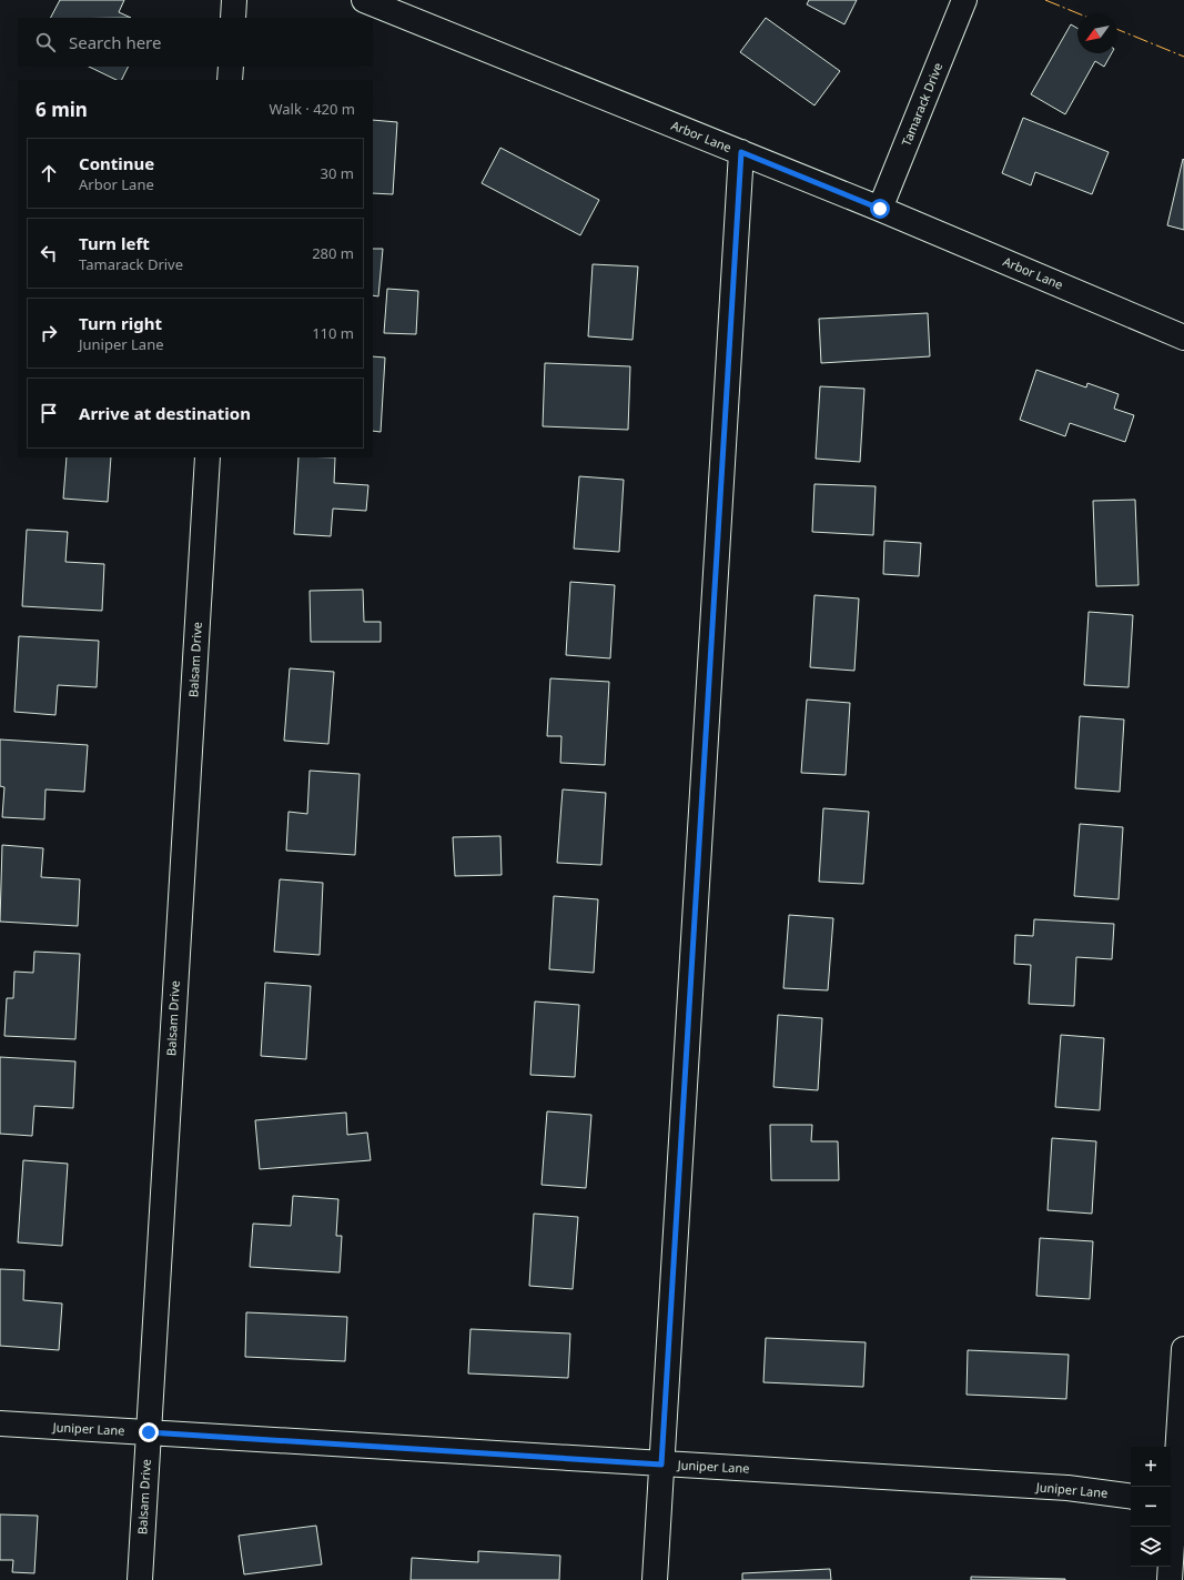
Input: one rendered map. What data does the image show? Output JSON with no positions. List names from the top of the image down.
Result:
{
  "streets": {
    "street": [
      "Tamarack Drive",
      "Arbor Lane",
      "Balsam Drive",
      "Juniper Lane"
    ]
  },
  "crossings": [
    ["Tamarack Drive", "Arbor Lane"],
    ["Balsam Drive", "Juniper Lane"]
  ],
  "north": "bottom left",
  "page": {
    "search": "Search here",
    "heading": ["6 min", "Walk · 420 m"],
    "list": [
      ["Continue", "Arbor Lane", "30 m"],
      ["Turn left", "Tamarack Drive", "280 m"],
      ["Turn right", "Juniper Lane", "110 m"],
      "Arrive at destination"
    ],
    "map_buttons": ["+", "−"]
  }
}
